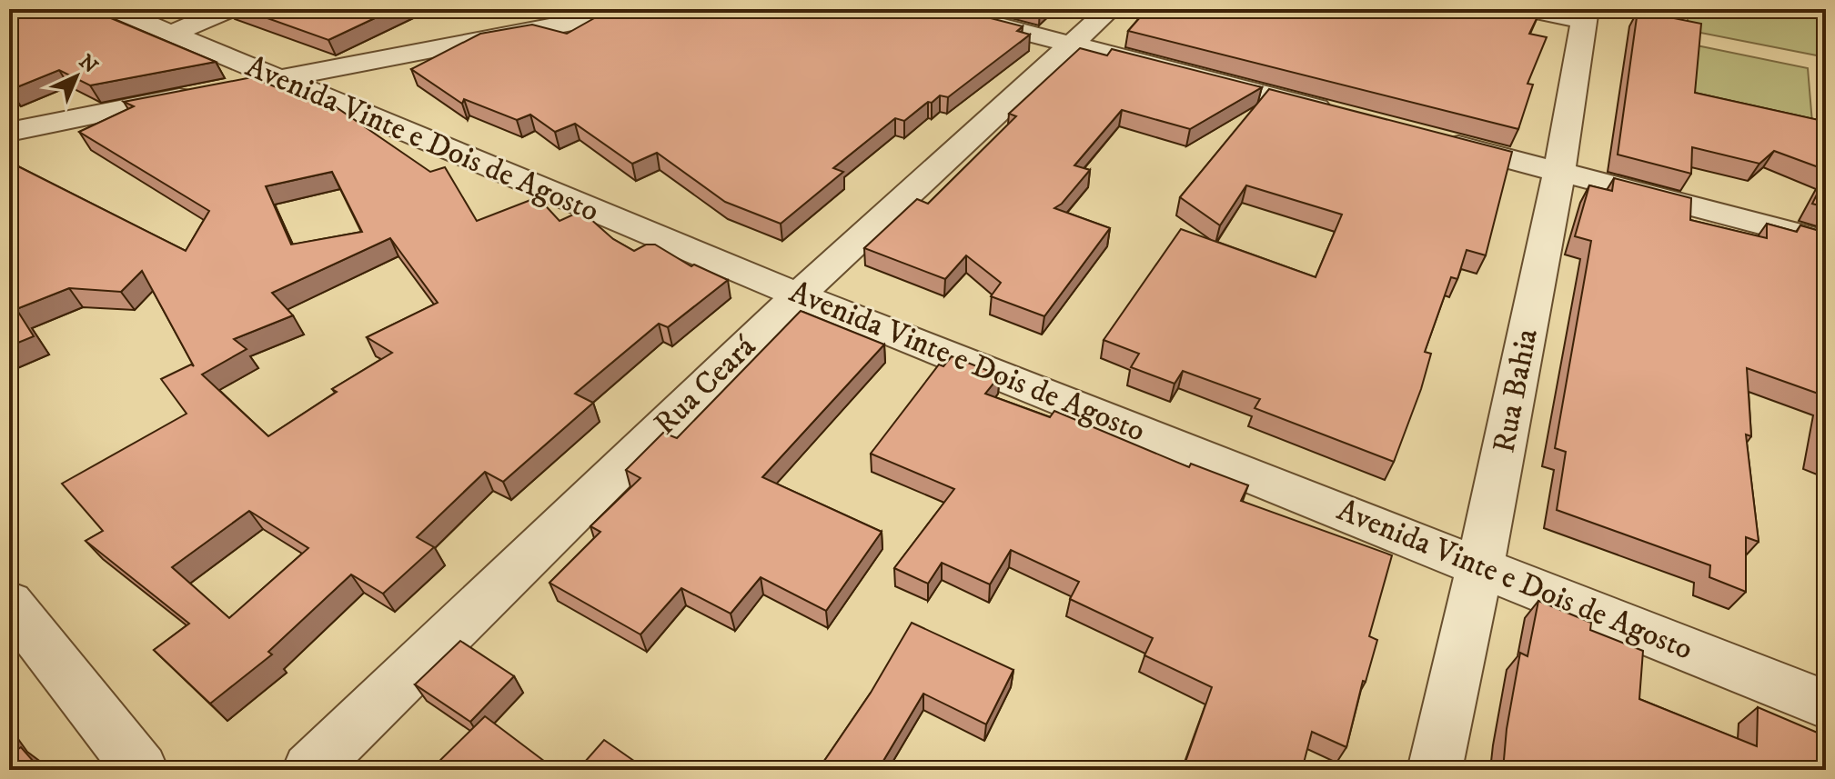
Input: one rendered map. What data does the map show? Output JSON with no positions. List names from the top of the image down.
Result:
{
  "streets": {
    "street": ["Avenida Vinte e Dois de Agosto", "Rua Ceará", "Rua Bahia"]
  },
  "crossings": [
    ["Avenida Vinte e Dois de Agosto", "Rua Ceará"],
    ["Avenida Vinte e Dois de Agosto", "Rua Bahia"]
  ],
  "north": "top right"
}
